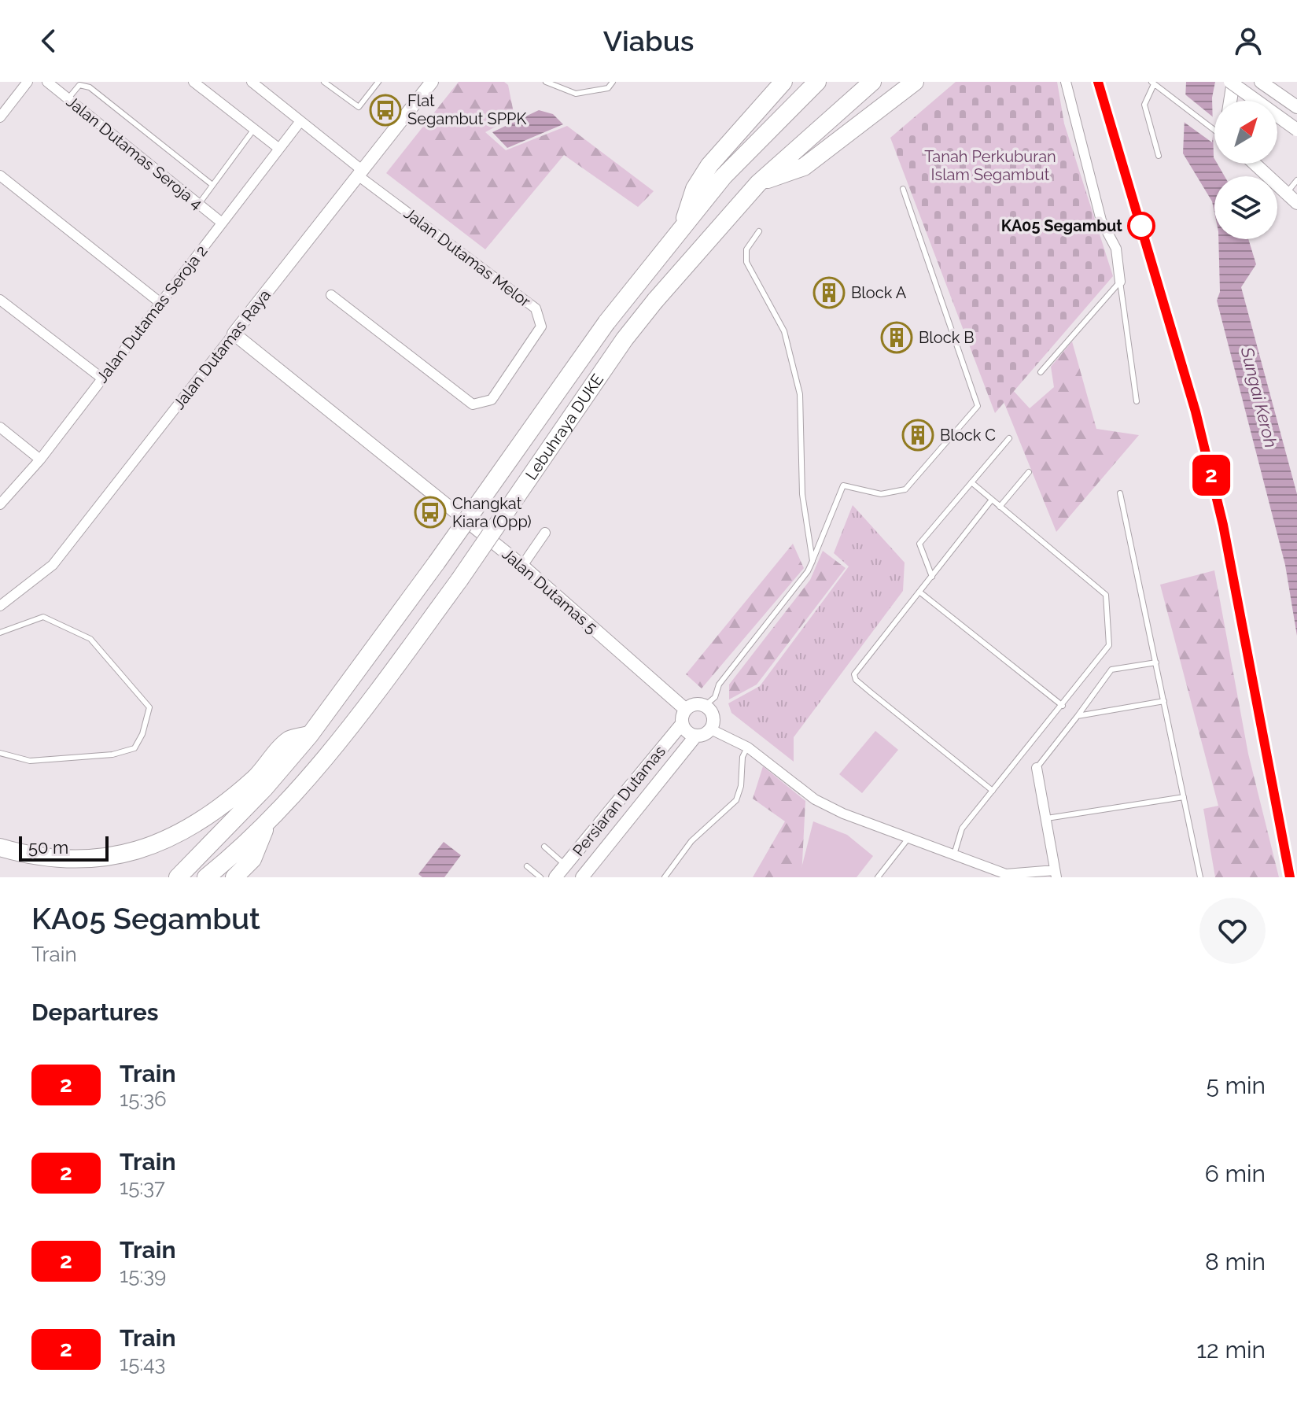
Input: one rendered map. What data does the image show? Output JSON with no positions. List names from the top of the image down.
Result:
{
  "streets": {
    "highway": ["Lebuhraya DUKE"],
    "street": [
      "Jalan Dutamas Seroja 4",
      "Jalan Dutamas Melor",
      "Jalan Dutamas Seroja 2",
      "Jalan Dutamas Raya",
      "Jalan Dutamas 5",
      "Persiaran Dutamas"
    ]
  },
  "crossings": [
    ["Jalan Dutamas Seroja 4", "Jalan Dutamas Seroja 2"],
    ["Jalan Dutamas Melor", "Jalan Dutamas Raya"],
    ["Jalan Dutamas Raya", "Jalan Dutamas 5"],
    ["Jalan Dutamas 5", "Persiaran Dutamas"]
  ],
  "water": ["Sungai Keroh"],
  "parks": ["Tanah Perkuburan Islam Segambut"],
  "places": {
    "bus stop": ["Flat Segambut SPPK", "Changkat Kiara (Opp)"],
    "other": ["KA05 Segambut"],
    "building": ["Block A", "Block B", "Block C"]
  },
  "scale_bar": "50 m",
  "north": "top right",
  "page": {
    "header": "Viabus",
    "on_map": "2",
    "scale": "50 m",
    "heading": [
      ["KA05 Segambut", "Train"],
      "Departures"
    ],
    "list": [
      {
        "mark": "2",
        "name": "Train",
        "note": "15:36",
        "value": "5 min"
      },
      {
        "mark": "2",
        "name": "Train",
        "note": "15:37",
        "value": "6 min"
      },
      {
        "mark": "2",
        "name": "Train",
        "note": "15:39",
        "value": "8 min"
      },
      {
        "mark": "2",
        "name": "Train",
        "note": "15:43",
        "value": "12 min"
      }
    ]
  }
}
